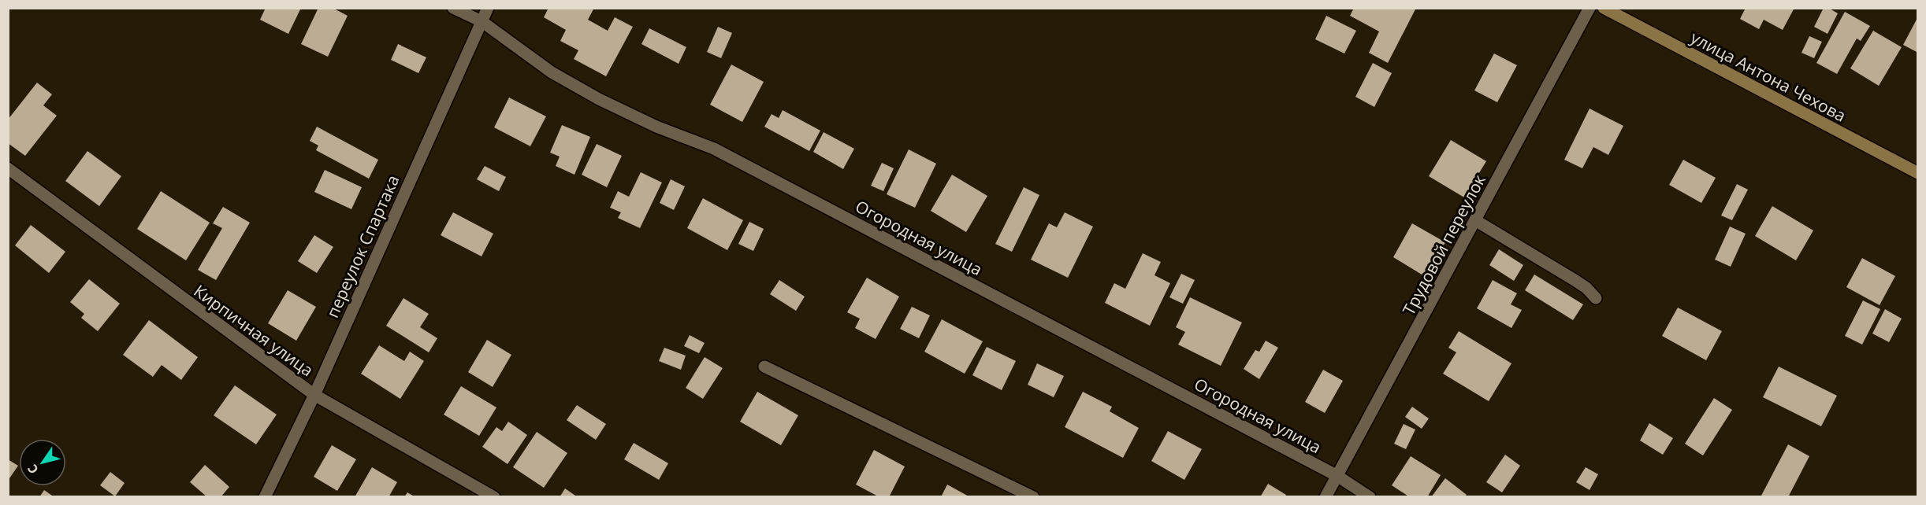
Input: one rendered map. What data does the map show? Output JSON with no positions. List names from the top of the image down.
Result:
{
  "streets": {
    "street": [
      "улица Антона Чехова",
      "Огородная улица",
      "Трудовой переулок",
      "переулок Спартака",
      "Кирпичная улица"
    ]
  },
  "crossings": [
    ["Огородная улица", "Трудовой переулок"],
    ["Огородная улица", "переулок Спартака"],
    ["переулок Спартака", "Кирпичная улица"]
  ],
  "north": "bottom left"
}
